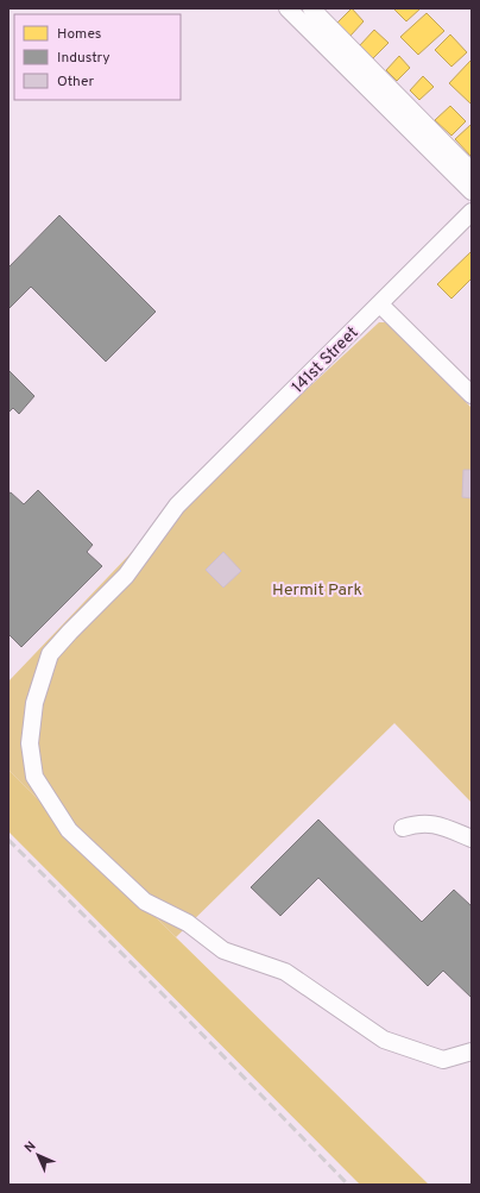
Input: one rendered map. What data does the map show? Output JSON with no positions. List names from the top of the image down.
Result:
{
  "streets": {
    "street": ["141st Street"]
  },
  "parks": ["Hermit Park"],
  "legend": ["Homes", "Industry", "Other"],
  "north": "top left"
}
